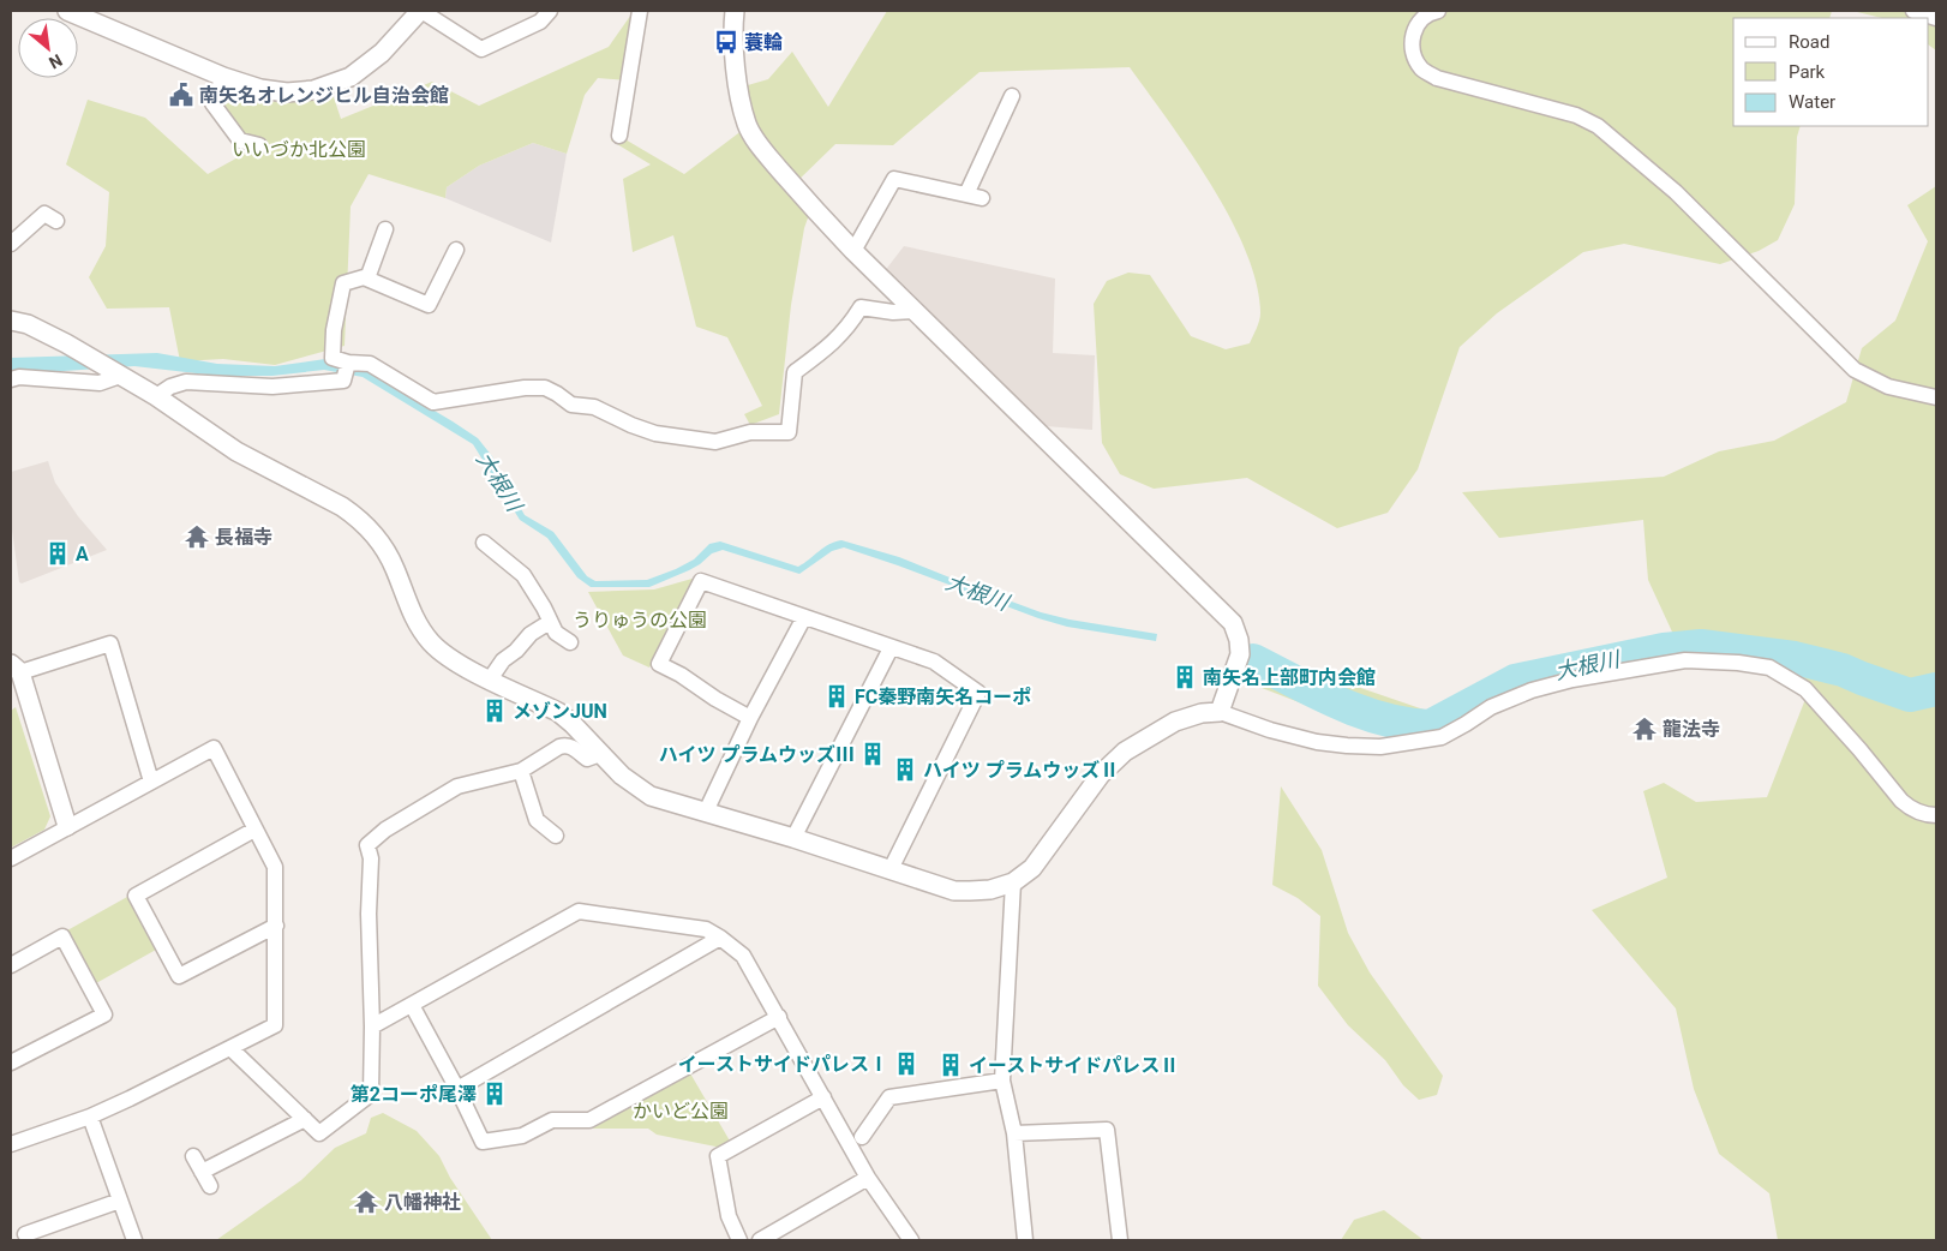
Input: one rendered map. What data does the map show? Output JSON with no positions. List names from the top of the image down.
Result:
{
  "water": ["大根川"],
  "parks": ["いいづか北公園", "うりゅうの公園", "かいど公園"],
  "places": {
    "bus stop": ["蓑輪"],
    "public building": ["南矢名オレンジヒル自治会館"],
    "temple": ["長福寺", "龍法寺", "八幡神社"],
    "building": [
      "A",
      "南矢名上部町内会館",
      "FC秦野南矢名コーポ",
      "メゾンJUN",
      "ハイツ プラムウッズⅢ",
      "ハイツ プラムウッズⅡ",
      "イーストサイドパレスⅠ",
      "イーストサイドパレスⅡ",
      "第2コーポ尾澤"
    ]
  },
  "legend": ["Road", "Park", "Water"],
  "north": "bottom right"
}
